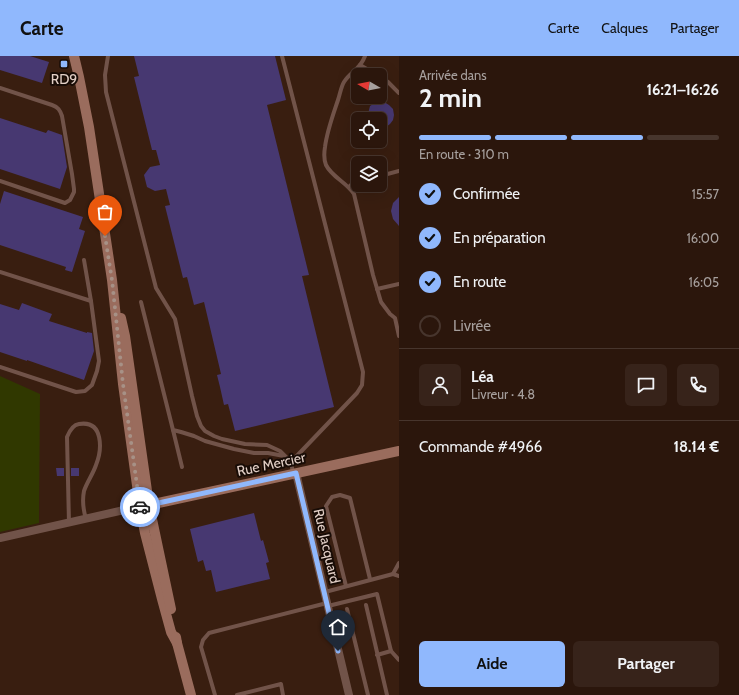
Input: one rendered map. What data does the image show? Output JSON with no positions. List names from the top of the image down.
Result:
{
  "streets": {
    "main road": ["Rue Mercier"],
    "street": ["Rue Jacquard"]
  },
  "crossings": [
    ["Rue Mercier", "Rue Jacquard"]
  ],
  "places": {
    "transit": ["RD9"]
  },
  "north": "left",
  "page": {
    "header": "Carte",
    "nav": ["Carte", "Calques", "Partager"],
    "heading": ["2 min", "Arrivée dans", "16:21–16:26"],
    "panel": [
      "Léa",
      "Livreur · 4.8",
      "Commande #4966",
      "18.14 €"
    ],
    "bar": "En route · 310 m",
    "list": [
      ["Confirmée", "15:57"],
      ["En préparation", "16:00"],
      ["En route", "16:05"],
      "Livrée"
    ],
    "buttons": ["Aide", "Partager"]
  }
}
